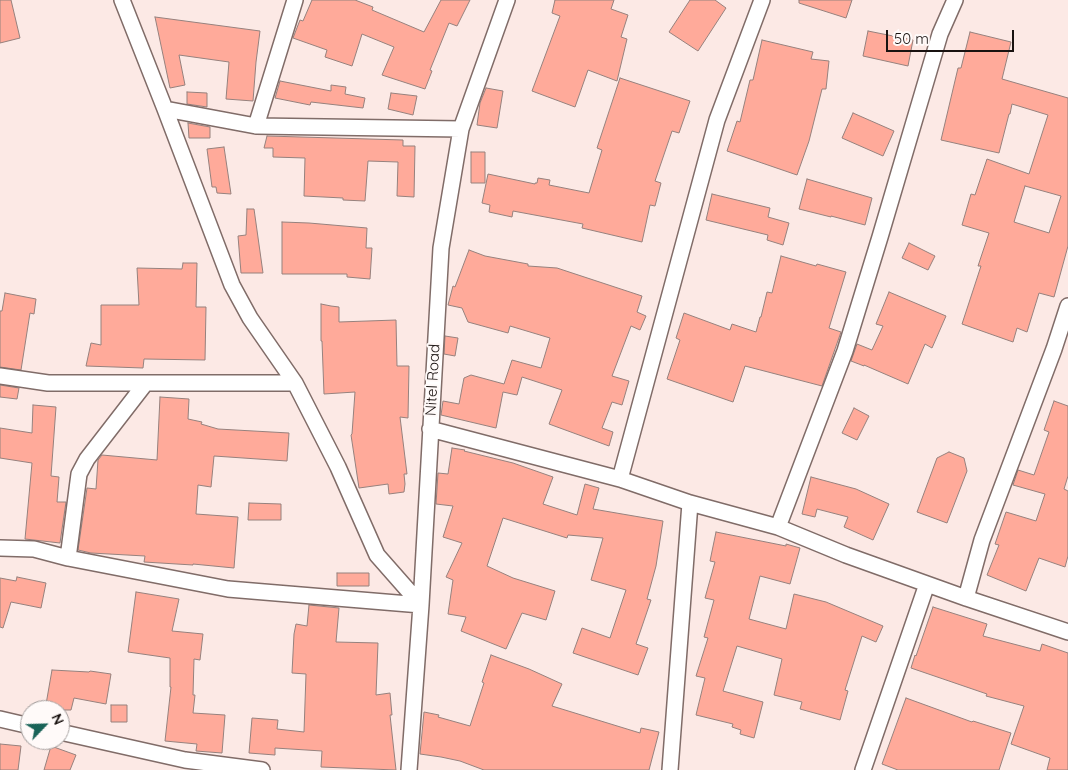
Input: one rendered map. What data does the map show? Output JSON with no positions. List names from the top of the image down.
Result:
{
  "streets": {
    "street": ["Nitel Road"]
  },
  "scale_bar": "50 m",
  "north": "top right"
}
